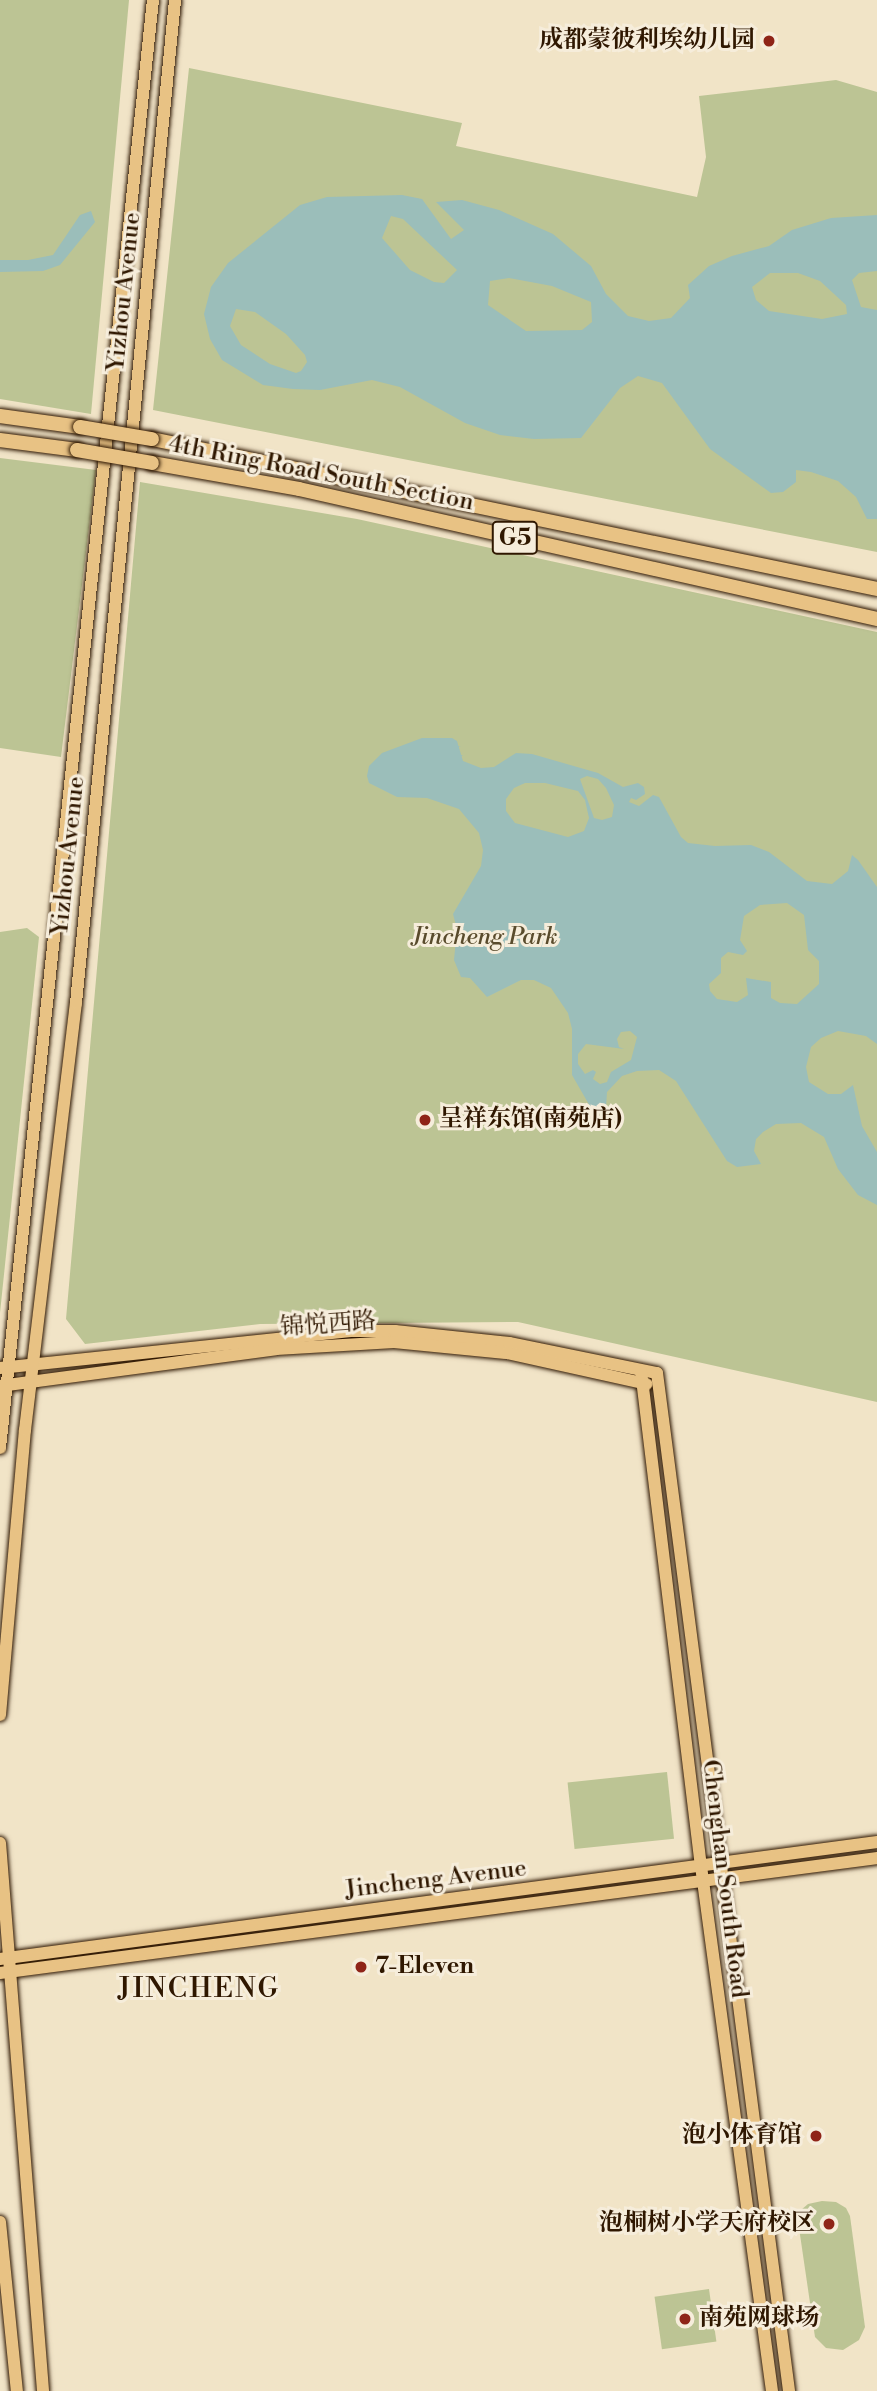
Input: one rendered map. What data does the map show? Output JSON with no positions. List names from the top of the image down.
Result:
{
  "streets": {
    "highway": ["4th Ring Road South Section", "G5"],
    "main road": [
      "Yizhou Avenue",
      "锦悦西路",
      "Chenghan South Road",
      "Jincheng Avenue"
    ]
  },
  "crossings": [
    ["Yizhou Avenue", "锦悦西路"],
    ["锦悦西路", "Chenghan South Road"],
    ["Chenghan South Road", "Jincheng Avenue"]
  ],
  "districts": ["JINCHENG"],
  "parks": ["Jincheng Park"],
  "places": [
    "成都蒙彼利埃幼儿园",
    "呈祥东馆(南苑店)",
    "7-Eleven",
    "泡小体育馆",
    "泡桐树小学天府校区",
    "南苑网球场"
  ]
}
